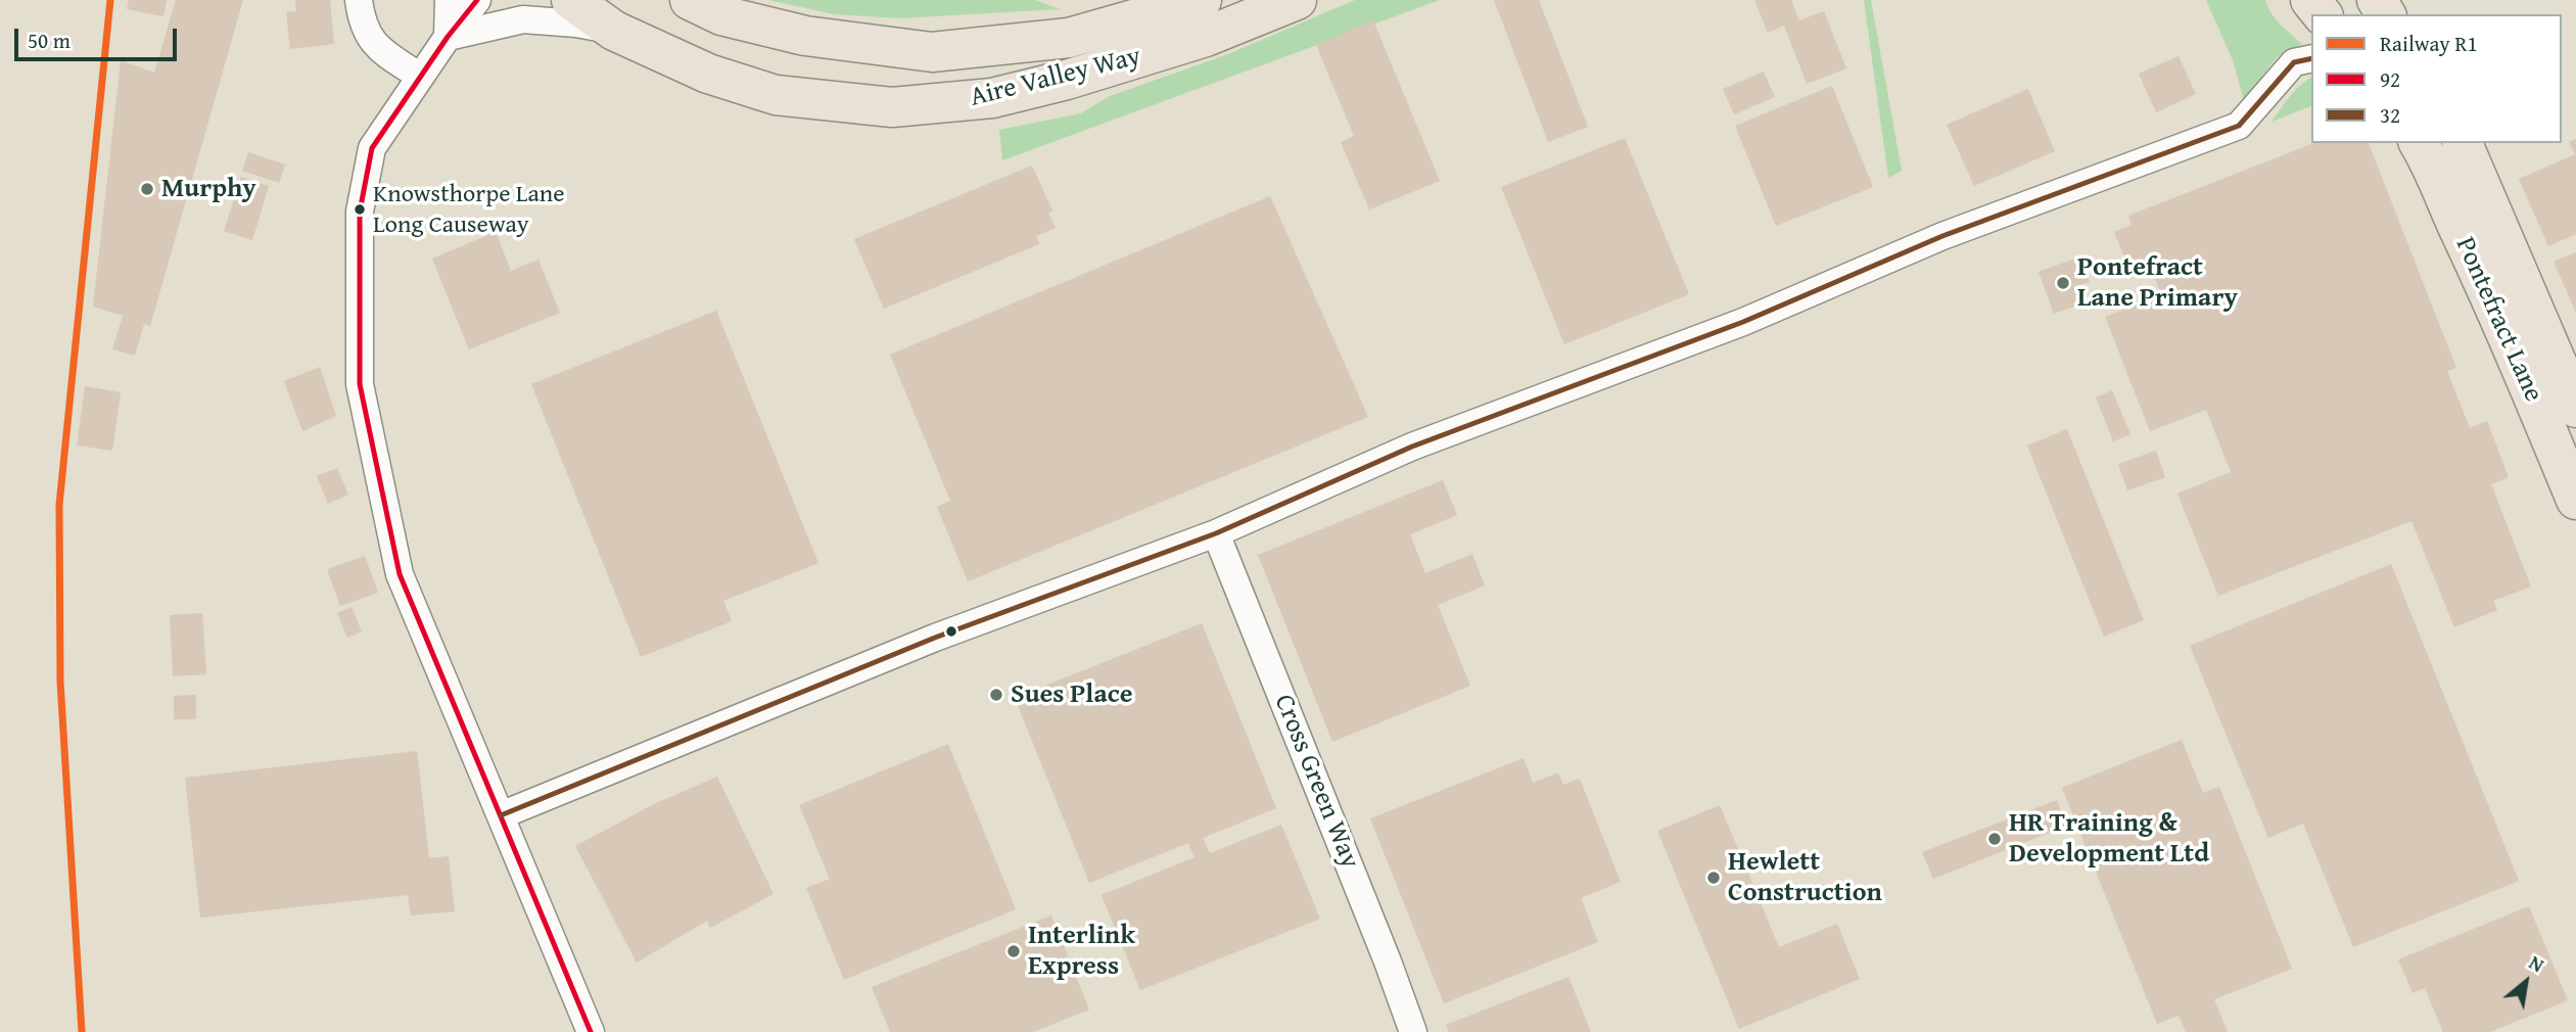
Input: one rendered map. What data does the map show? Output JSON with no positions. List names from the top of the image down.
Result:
{
  "streets": {
    "highway": ["Aire Valley Way", "Pontefract Lane"],
    "street": ["Cross Green Way"]
  },
  "places": [
    "Murphy",
    "Knowsthorpe Lane Long Causeway",
    "Pontefract Lane Primary",
    "Sues Place",
    "HR Training & Development Ltd",
    "Hewlett Construction",
    "Interlink Express"
  ],
  "lines": ["rail line R1", "transit line 92", "transit line 32"],
  "legend": ["Railway R1", "92", "32"],
  "scale_bar": "50 m",
  "north": "top right"
}
